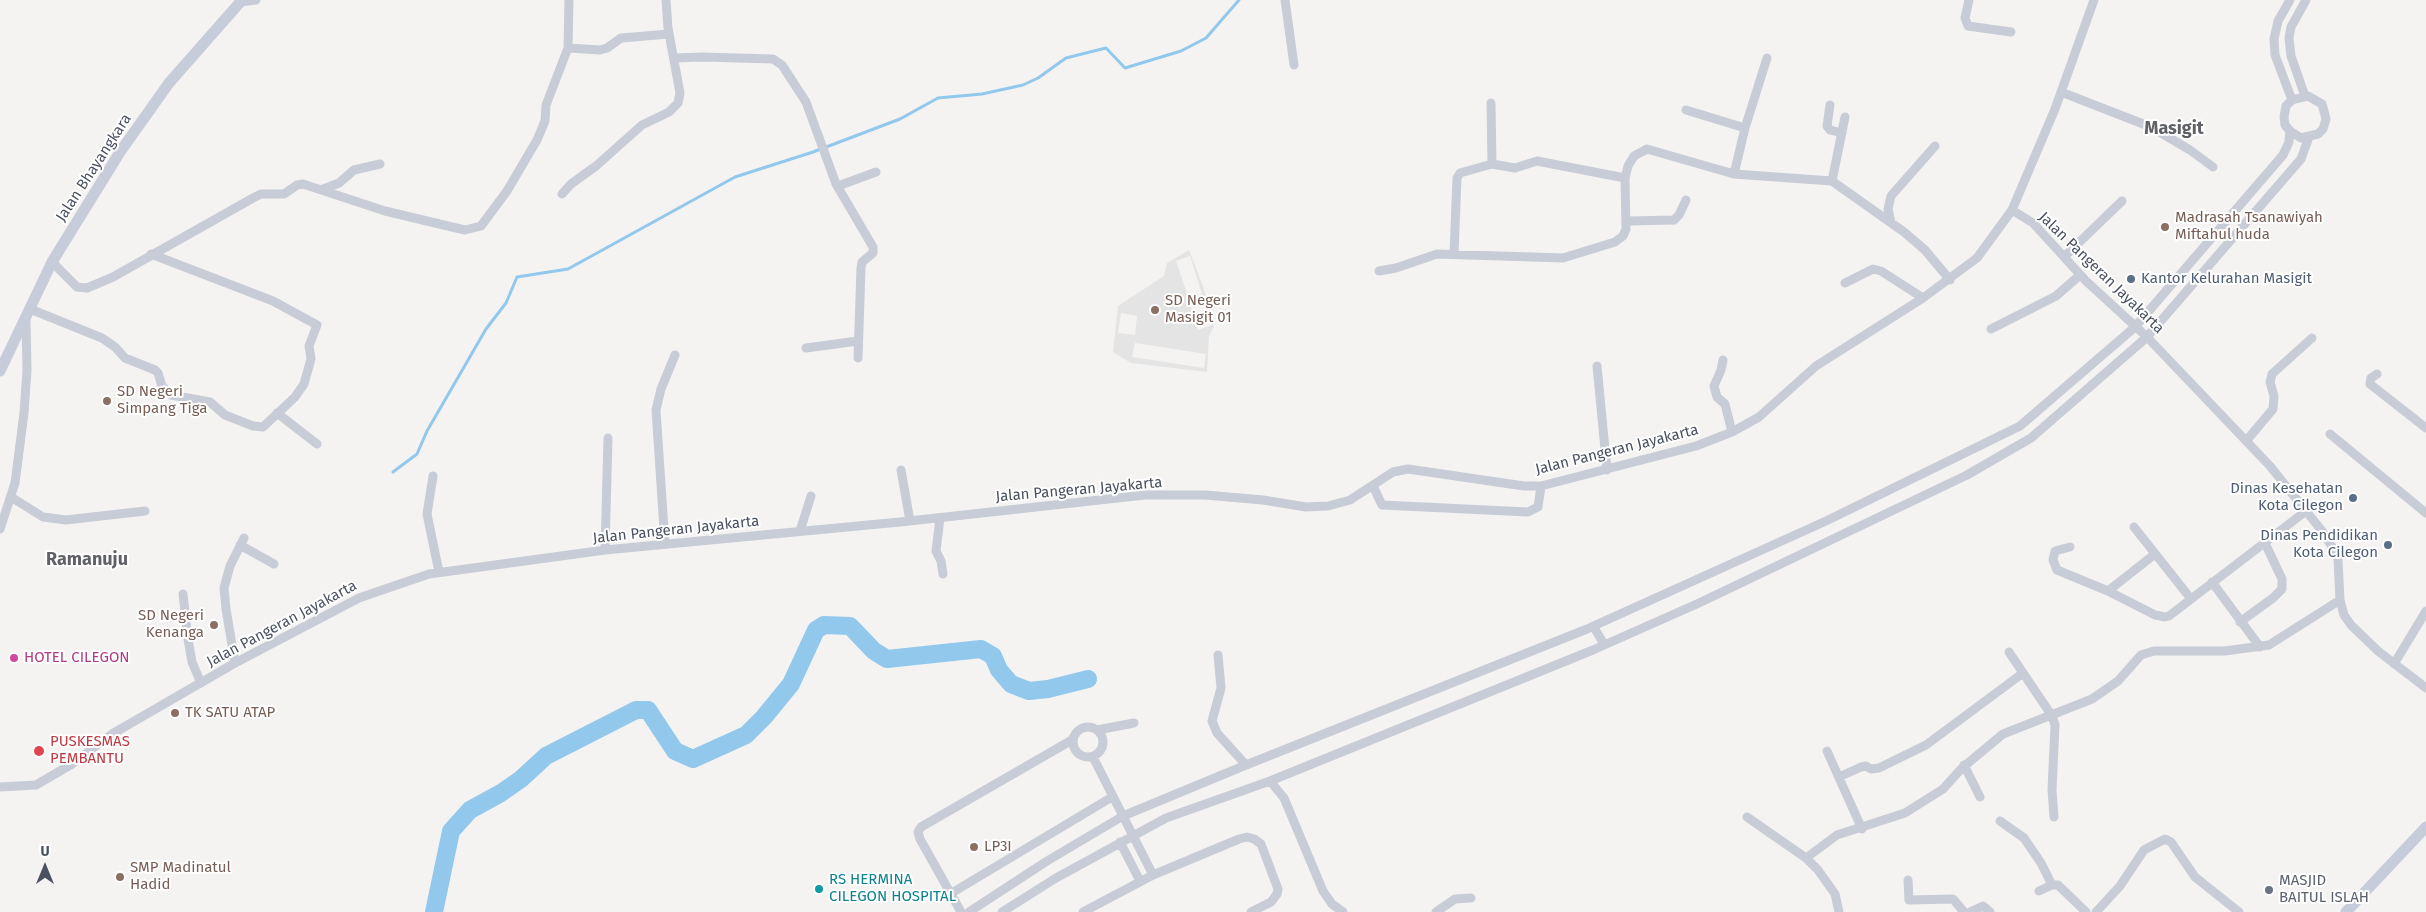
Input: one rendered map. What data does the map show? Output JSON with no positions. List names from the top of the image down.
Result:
{
  "streets": {
    "street": ["Jalan Bhayangkara", "Jalan Pangeran Jayakarta"]
  },
  "districts": ["Masigit", "Ramanuju"],
  "places": [
    "Madrasah Tsanawiyah Miftahul huda",
    "Kantor Kelurahan Masigit",
    "SD Negeri Masigit 01",
    "SD Negeri Simpang Tiga",
    "Dinas Kesehatan Kota Cilegon",
    "Dinas Pendidikan Kota Cilegon",
    "SD Negeri Kenanga",
    "HOTEL CILEGON",
    "TK SATU ATAP",
    "PUSKESMAS PEMBANTU",
    "LP3I",
    "SMP Madinatul Hadid",
    "RS HERMINA CILEGON HOSPITAL",
    "MASJID BAITUL ISLAH"
  ],
  "north": "top"
}
